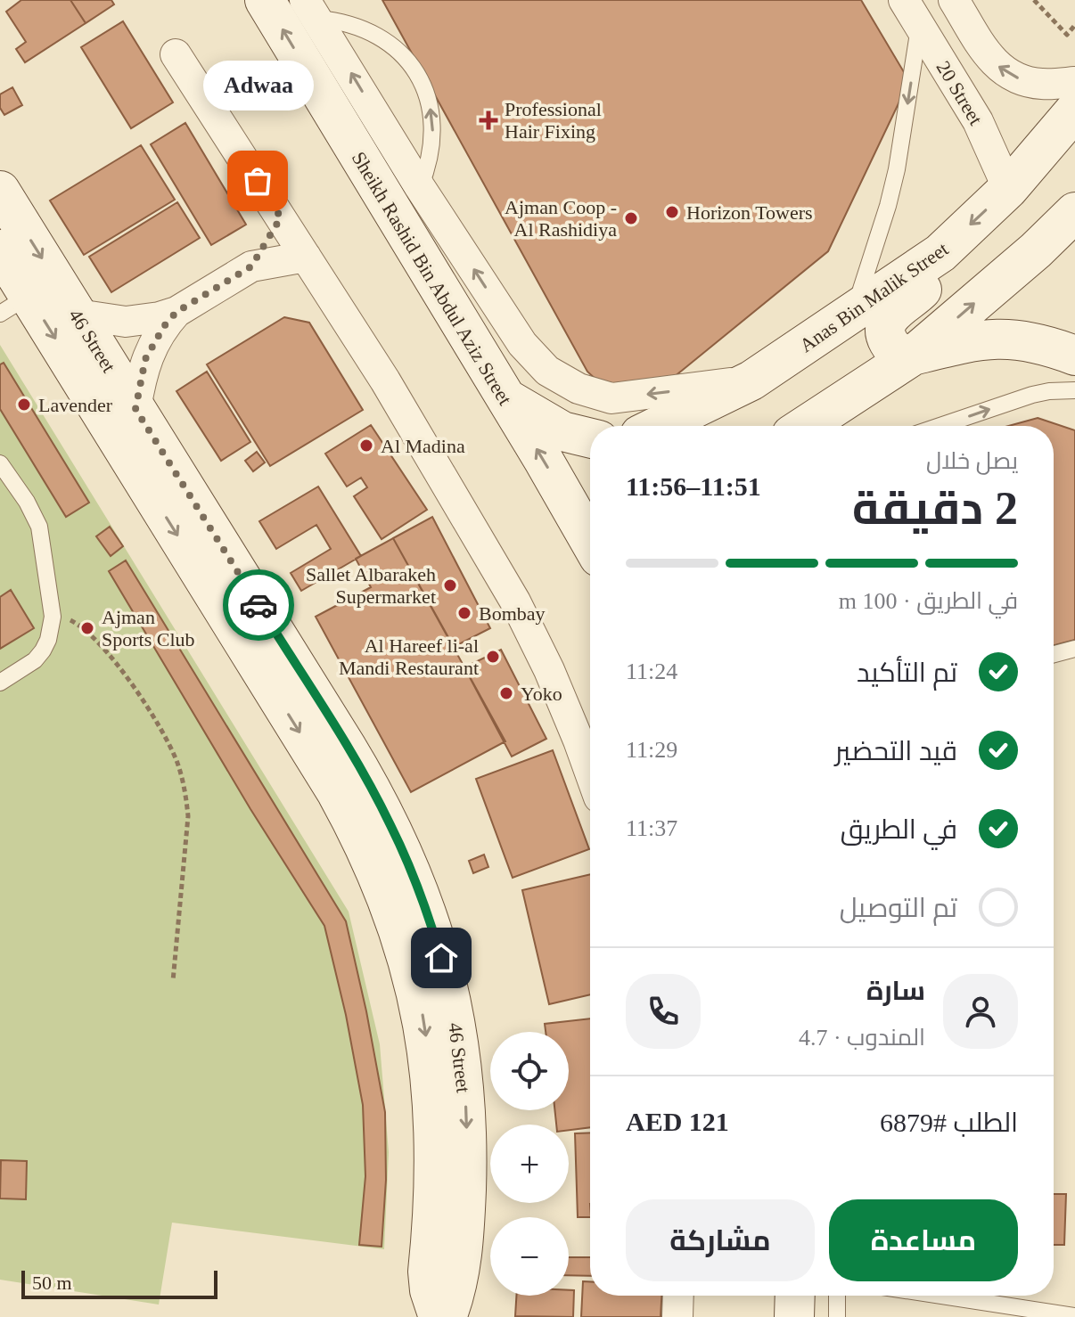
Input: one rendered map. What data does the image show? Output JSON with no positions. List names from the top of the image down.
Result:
{
  "streets": {
    "main road": ["Sheikh Rashid Bin Abdul Aziz Street", "Anas Bin Malik Street", "46 Street"],
    "street": ["20 Street"]
  },
  "crossings": [
    ["20 Street", "Anas Bin Malik Street"]
  ],
  "one_way": ["Sheikh Rashid Bin Abdul Aziz Street", "46 Street"],
  "places": {
    "health": ["Professional Hair Fixing"],
    "other": [
      "Adwaa",
      "Horizon Towers",
      "Ajman Coop - Al Rashidiya",
      "Lavender",
      "Al Madina",
      "Sallet Albarakeh Supermarket",
      "Bombay",
      "Ajman Sports Club",
      "Al Hareef li-al Mandi Restaurant",
      "Yoko"
    ]
  },
  "scale_bar": "50 m",
  "page": {
    "bubble": "Adwaa",
    "heading": ["2 دقيقة", "يصل خلال", "11:51–11:56"],
    "panel": [
      "سارة",
      "المندوب · 4.7",
      "الطلب #6879",
      "AED 121"
    ],
    "bar": "في الطريق · 100 m",
    "list": [
      ["تم التأكيد", "11:24"],
      ["قيد التحضير", "11:29"],
      ["في الطريق", "11:37"],
      "تم التوصيل"
    ],
    "map_buttons": ["+", "−"],
    "buttons": ["مساعدة", "مشاركة"],
    "scale": "50 m"
  }
}
